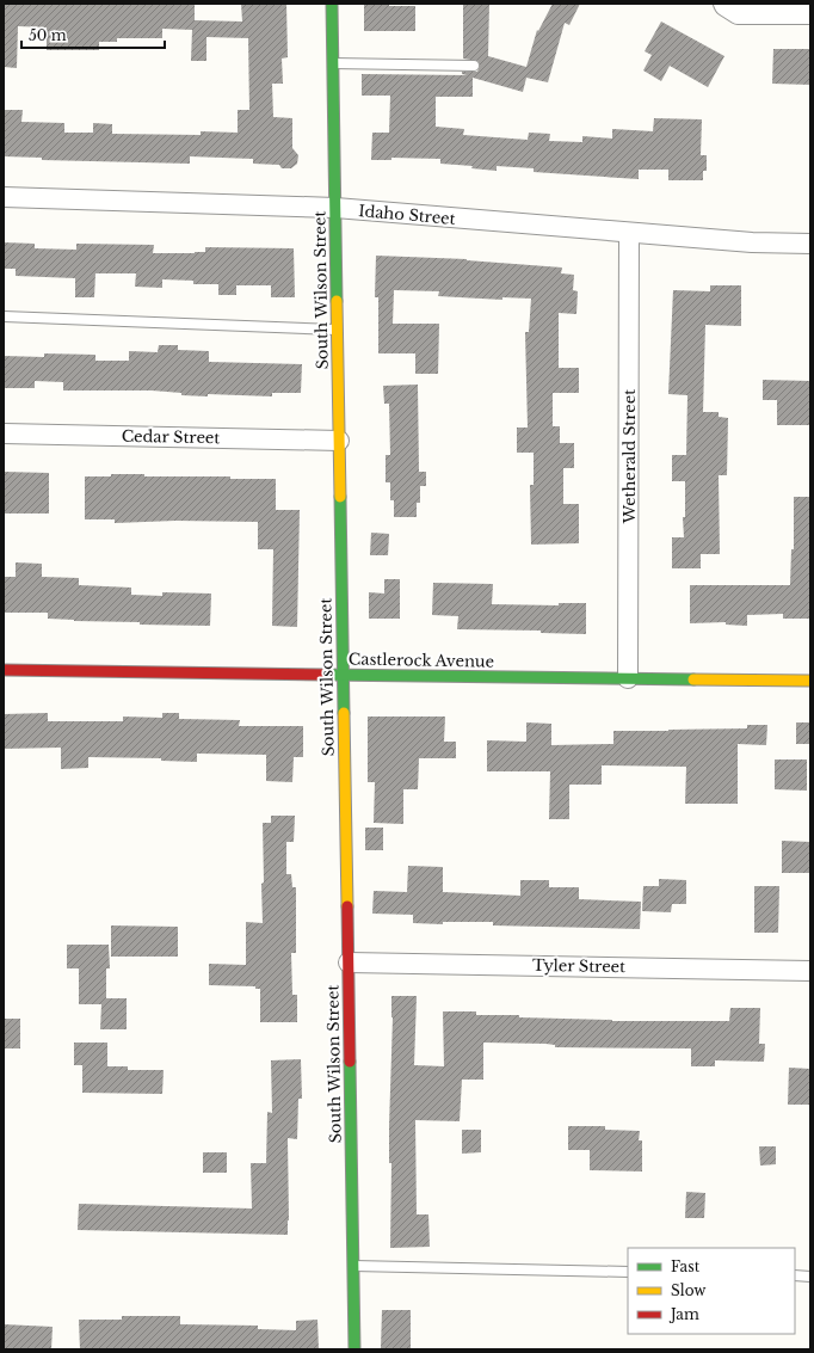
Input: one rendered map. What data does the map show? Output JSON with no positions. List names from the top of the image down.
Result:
{
  "streets": {
    "street": [
      "Idaho Street",
      "South Wilson Street",
      "Cedar Street",
      "Wetherald Street",
      "Castlerock Avenue",
      "Tyler Street"
    ]
  },
  "crossings": [
    ["Idaho Street", "South Wilson Street"],
    ["Idaho Street", "Wetherald Street"],
    ["South Wilson Street", "Cedar Street"],
    ["South Wilson Street", "Castlerock Avenue"],
    ["South Wilson Street", "Tyler Street"],
    ["Wetherald Street", "Castlerock Avenue"]
  ],
  "legend": ["Fast", "Slow", "Jam"],
  "scale_bar": "50 m"
}
